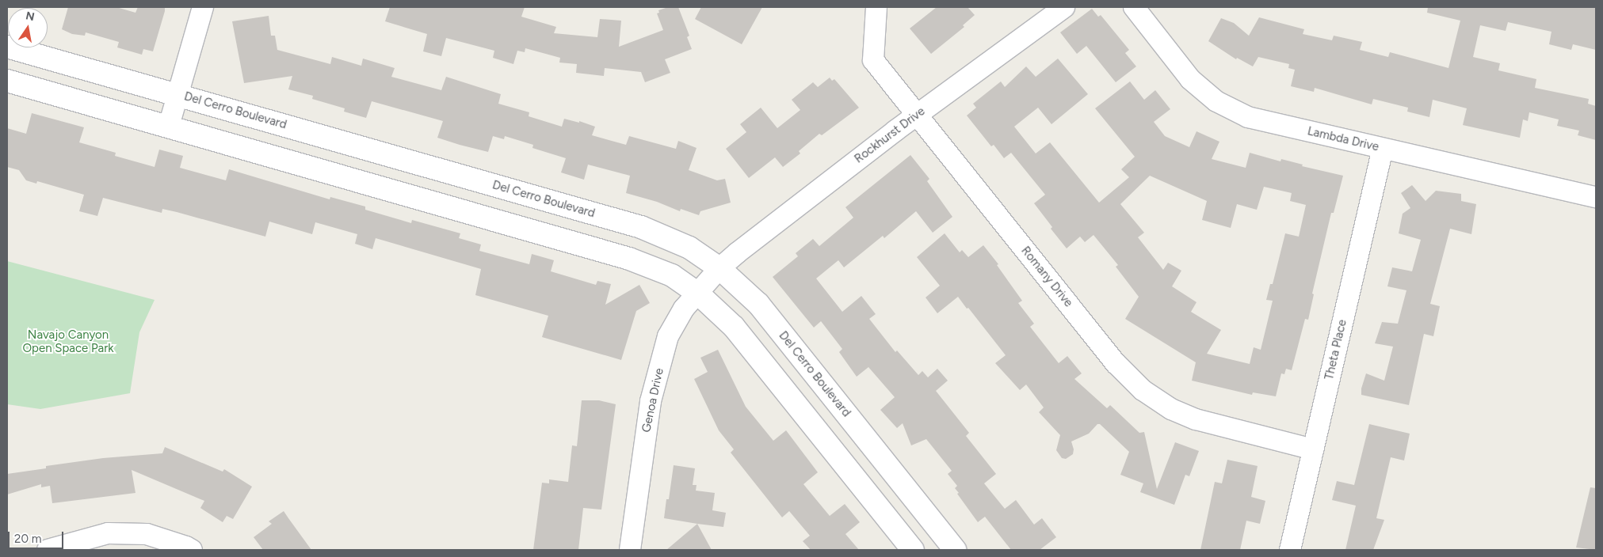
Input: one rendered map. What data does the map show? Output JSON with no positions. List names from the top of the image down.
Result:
{
  "streets": {
    "street": [
      "Del Cerro Boulevard",
      "Rockhurst Drive",
      "Lambda Drive",
      "Romany Drive",
      "Theta Place",
      "Genoa Drive"
    ]
  },
  "crossings": [
    ["Del Cerro Boulevard", "Rockhurst Drive"],
    ["Del Cerro Boulevard", "Genoa Drive"],
    ["Rockhurst Drive", "Romany Drive"],
    ["Rockhurst Drive", "Genoa Drive"],
    ["Lambda Drive", "Theta Place"],
    ["Romany Drive", "Theta Place"]
  ],
  "parks": ["Navajo Canyon Open Space Park"],
  "scale_bar": "20 m",
  "north": "top"
}
